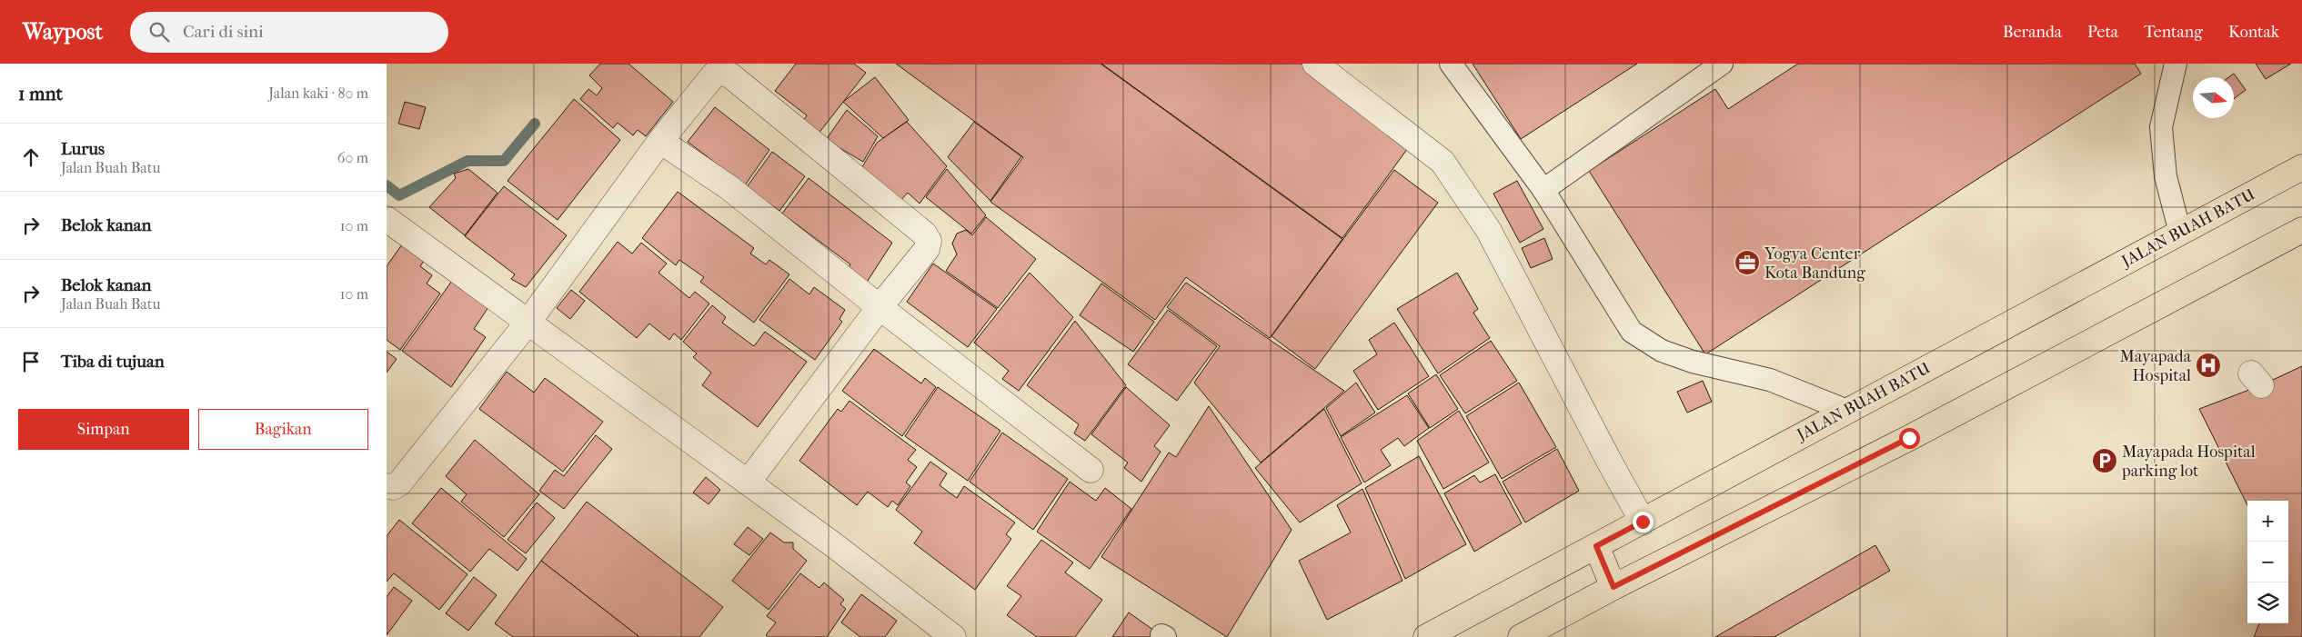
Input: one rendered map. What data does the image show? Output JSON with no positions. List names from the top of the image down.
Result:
{
  "streets": {
    "main road": ["JALAN BUAH BATU"]
  },
  "places": {
    "office": ["Yogya Center Kota Bandung"],
    "hospital": ["Mayapada Hospital"],
    "parking": ["Mayapada Hospital parking lot"]
  },
  "north": "right",
  "page": {
    "header": "Waypost",
    "search": "Cari di sini",
    "nav": [
      "Beranda",
      "Peta",
      "Tentang",
      "Kontak"
    ],
    "heading": ["1 mnt", "Jalan kaki · 80 m"],
    "list": [
      ["Lurus", "Jalan Buah Batu", "60 m"],
      ["Belok kanan", "10 m"],
      ["Belok kanan", "Jalan Buah Batu", "10 m"],
      "Tiba di tujuan"
    ],
    "buttons": ["Simpan", "Bagikan"],
    "map_buttons": ["+", "−"]
  }
}
